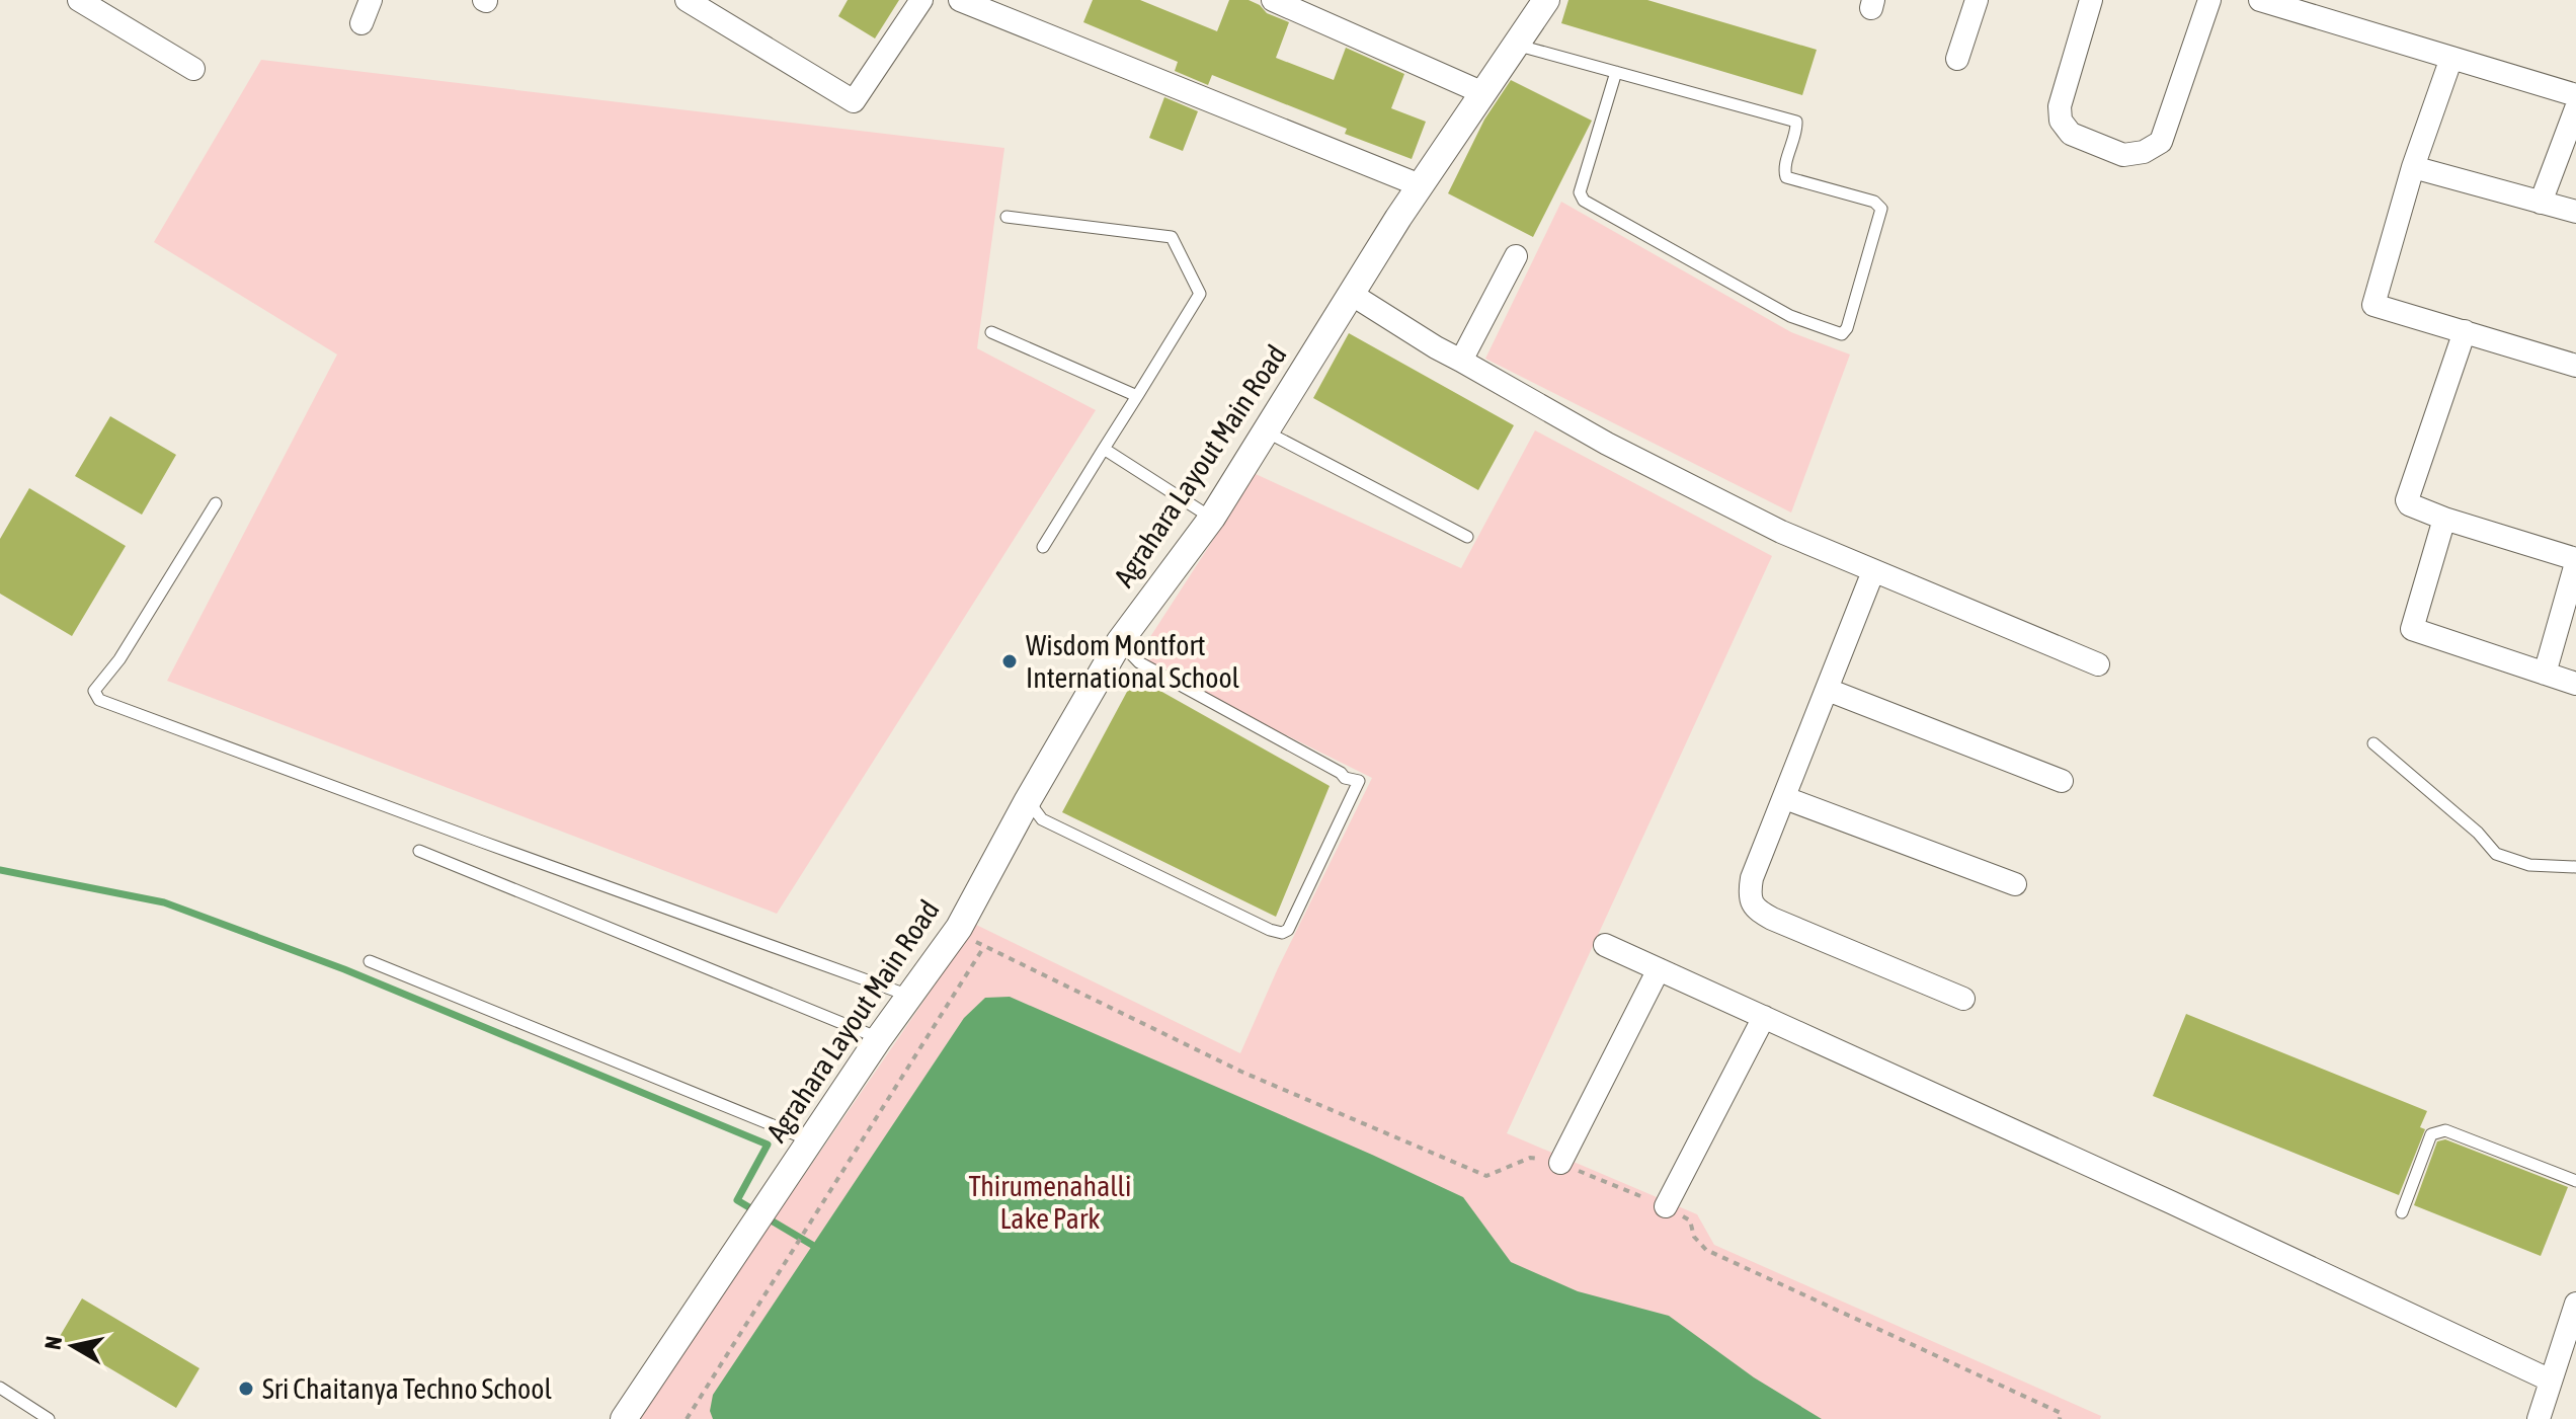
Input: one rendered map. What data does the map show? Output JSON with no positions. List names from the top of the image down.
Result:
{
  "streets": {
    "street": ["Agrahara Layout Main Road"]
  },
  "parks": ["Thirumenahalli Lake Park"],
  "places": ["Wisdom Montfort International School", "Sri Chaitanya Techno School"],
  "north": "left"
}
